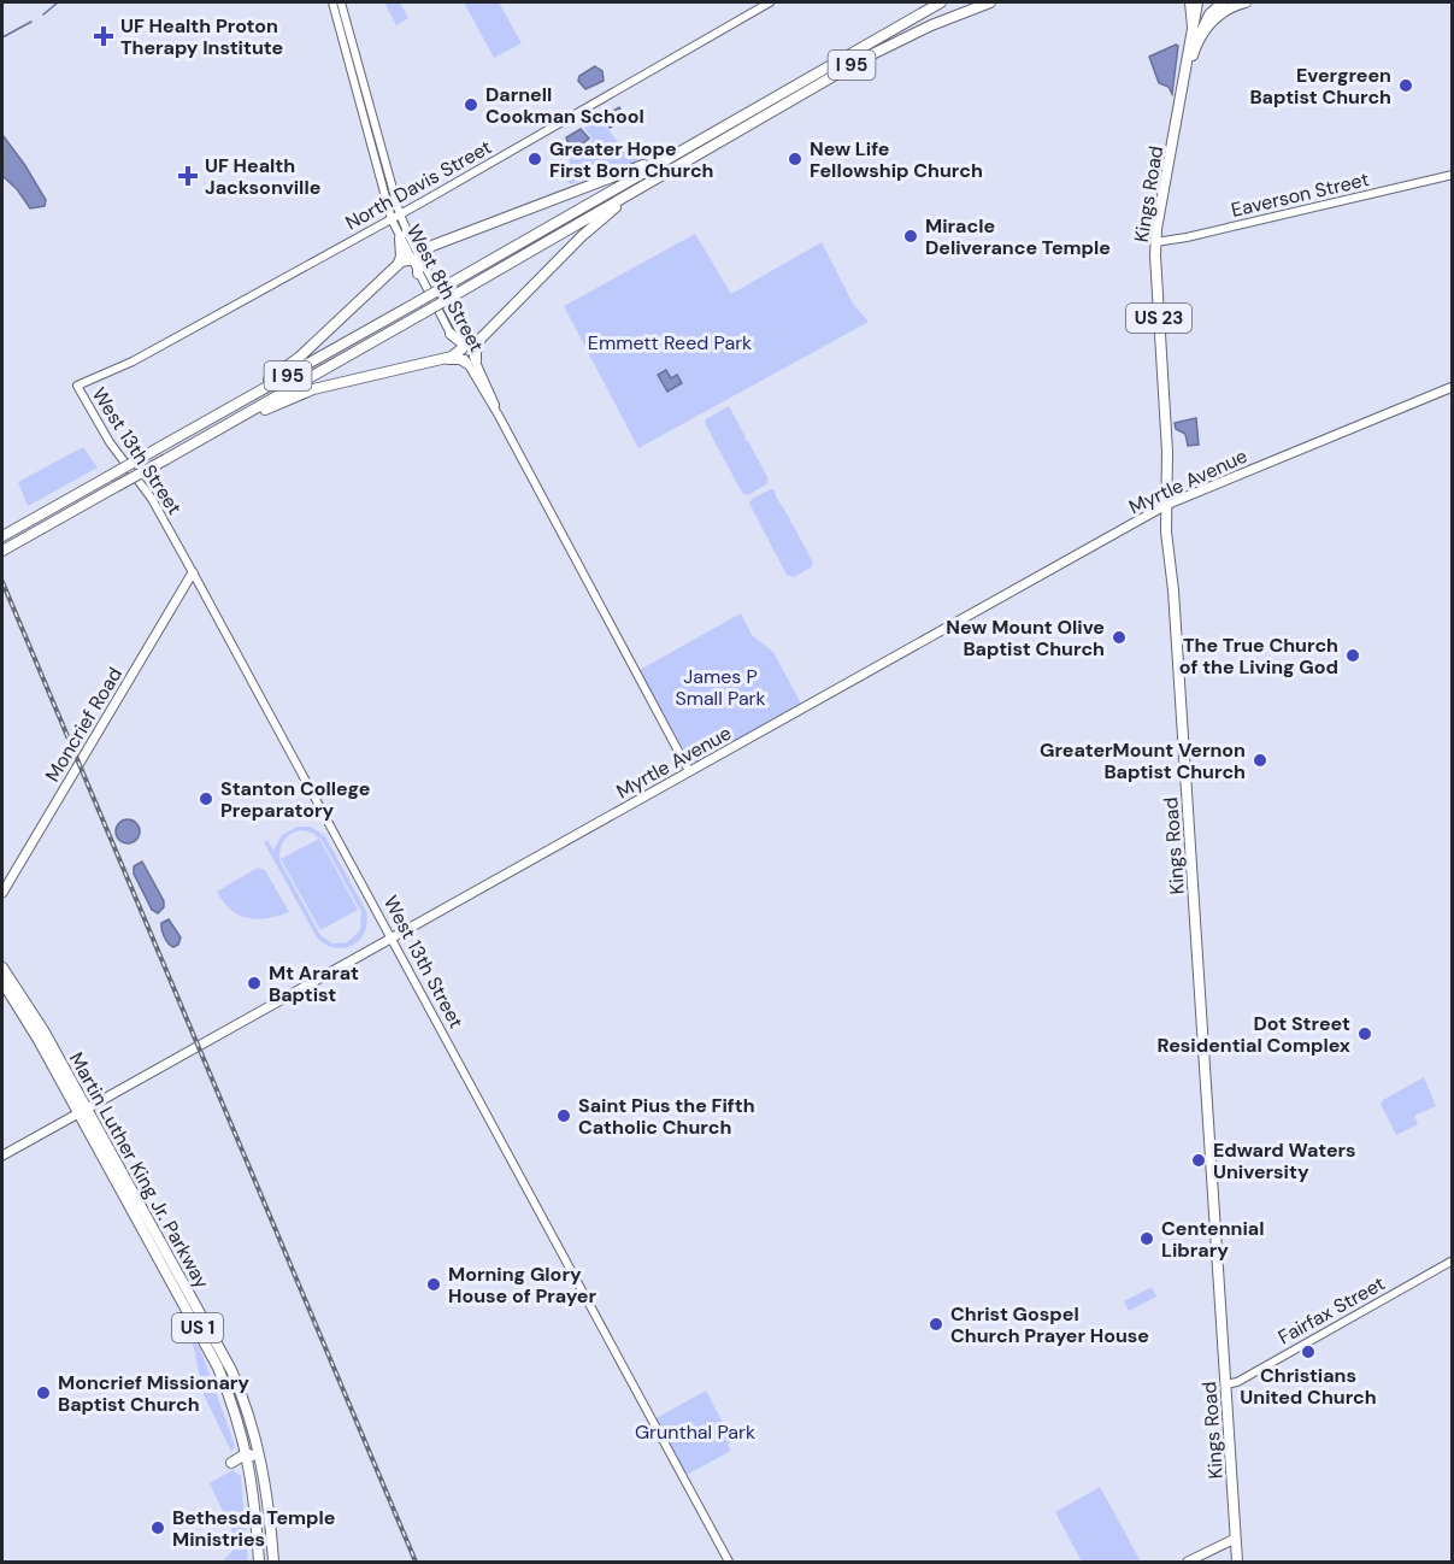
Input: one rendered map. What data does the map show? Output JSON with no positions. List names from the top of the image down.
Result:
{
  "streets": {
    "highway": ["I 95"],
    "main road": [
      "Kings Road",
      "US 23",
      "Myrtle Avenue",
      "Moncrief Road",
      "Martin Luther King Jr. Parkway",
      "US 1"
    ],
    "street": [
      "North Davis Street",
      "Eaverson Street",
      "West 8th Street",
      "West 13th Street",
      "Fairfax Street"
    ]
  },
  "crossings": [
    ["North Davis Street", "West 8th Street"],
    ["North Davis Street", "West 13th Street"],
    ["Kings Road", "Eaverson Street"],
    ["Kings Road", "Myrtle Avenue"],
    ["Kings Road", "Fairfax Street"],
    ["West 8th Street", "Myrtle Avenue"],
    ["West 13th Street", "Myrtle Avenue"],
    ["West 13th Street", "Moncrief Road"],
    ["Myrtle Avenue", "Martin Luther King Jr. Parkway"]
  ],
  "parks": ["Emmett Reed Park", "James P Small Park", "Grunthal Park"],
  "places": {
    "health": ["UF Health Proton Therapy Institute", "UF Health Jacksonville"],
    "other": [
      "Evergreen Baptist Church",
      "Darnell Cookman School",
      "Greater Hope First Born Church",
      "New Life Fellowship Church",
      "Miracle Deliverance Temple",
      "New Mount Olive Baptist Church",
      "The True Church of the Living God",
      "GreaterMount Vernon Baptist Church",
      "Stanton College Preparatory",
      "Mt Ararat Baptist",
      "Dot Street Residential Complex",
      "Saint Pius the Fifth Catholic Church",
      "Edward Waters University",
      "Centennial Library",
      "Morning Glory House of Prayer",
      "Christ Gospel Church Prayer House",
      "Christians United Church",
      "Moncrief Missionary Baptist Church",
      "Bethesda Temple Ministries"
    ]
  }
}
